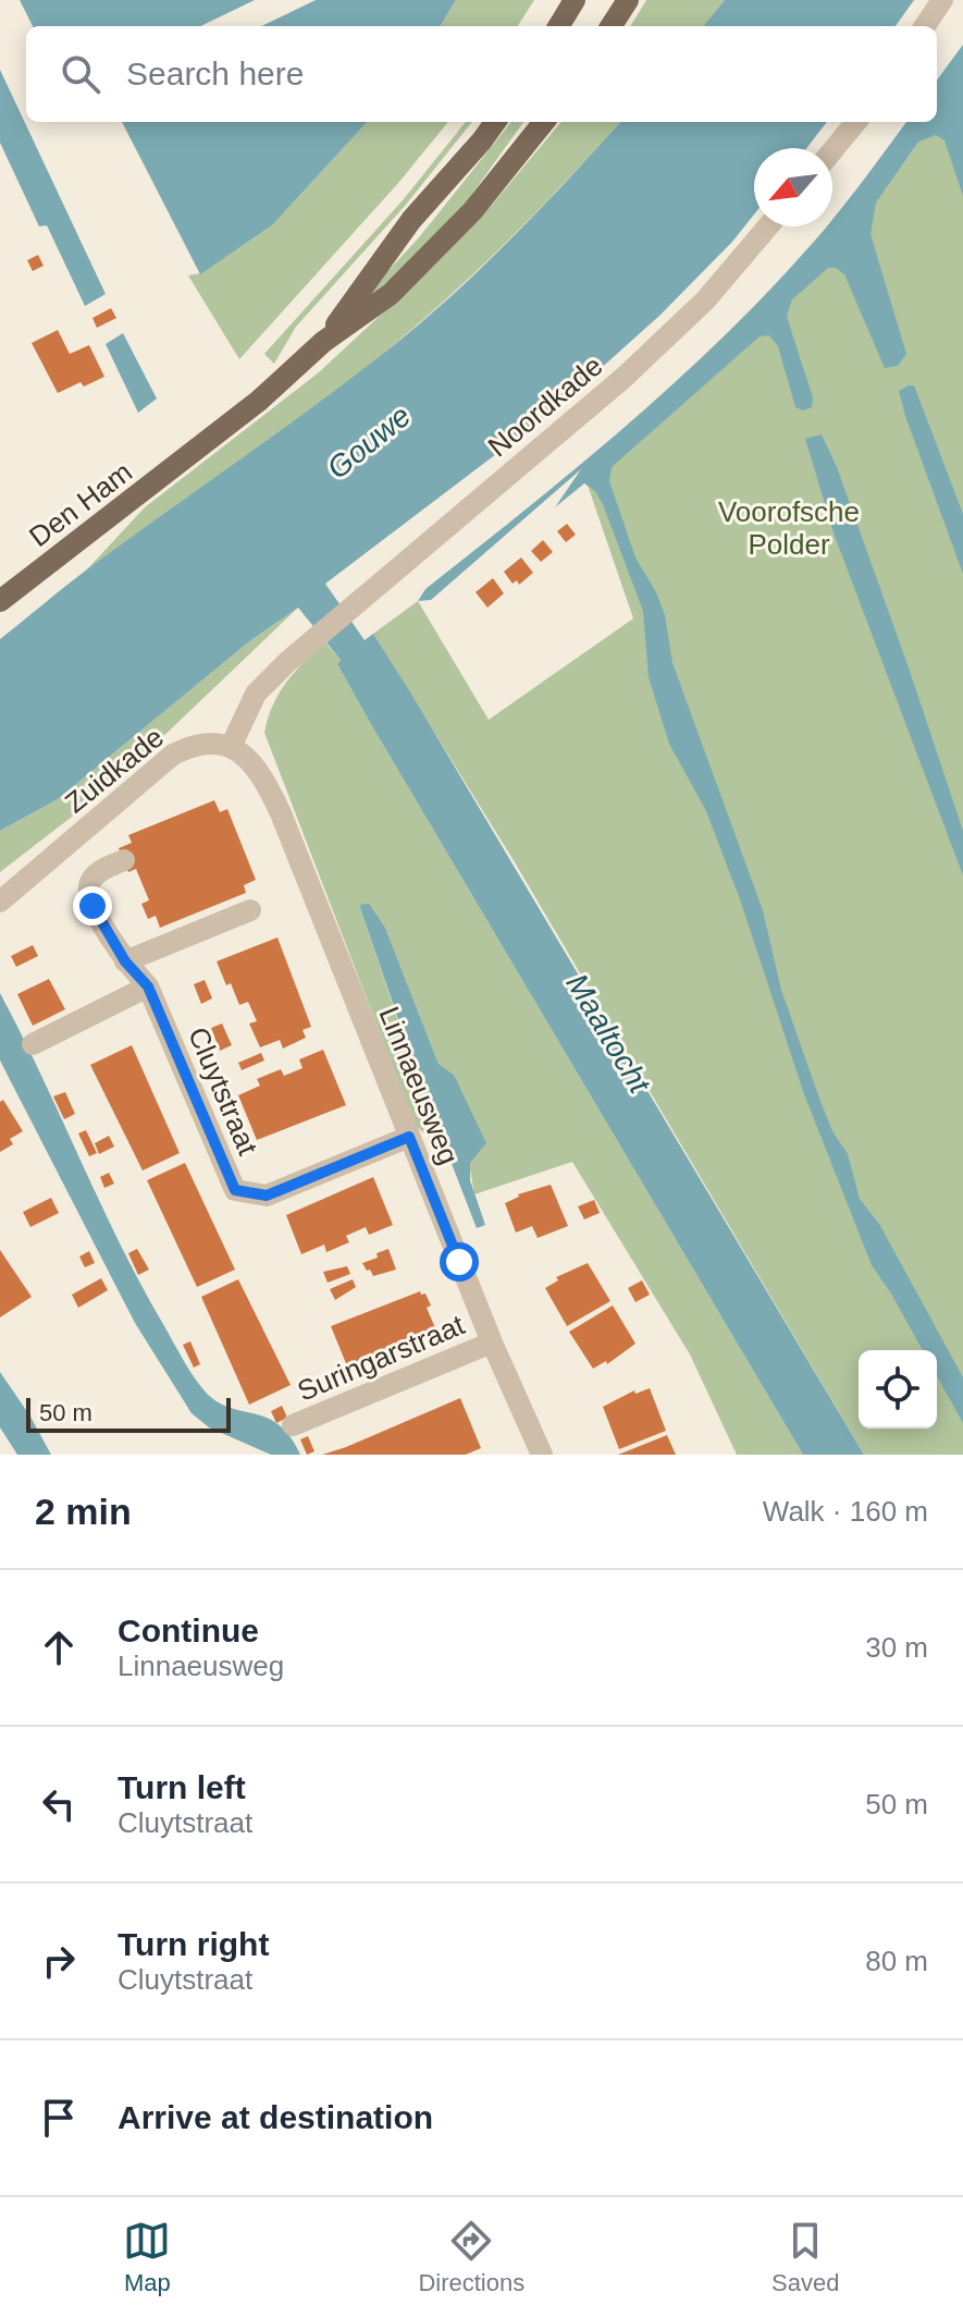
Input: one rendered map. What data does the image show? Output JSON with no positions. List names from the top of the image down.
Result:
{
  "streets": {
    "main road": ["Den Ham"],
    "street": [
      "Noordkade",
      "Zuidkade",
      "Linnaeusweg",
      "Cluytstraat",
      "Suringarstraat"
    ]
  },
  "crossings": [
    ["Noordkade", "Zuidkade"],
    ["Noordkade", "Linnaeusweg"],
    ["Zuidkade", "Linnaeusweg"],
    ["Linnaeusweg", "Cluytstraat"],
    ["Linnaeusweg", "Suringarstraat"]
  ],
  "water": ["Gouwe", "Maaltocht"],
  "parks": ["Voorofsche Polder"],
  "scale_bar": "50 m",
  "north": "bottom left",
  "page": {
    "search": "Search here",
    "scale": "50 m",
    "heading": ["2 min", "Walk · 160 m"],
    "list": [
      ["Continue", "Linnaeusweg", "30 m"],
      ["Turn left", "Cluytstraat", "50 m"],
      ["Turn right", "Cluytstraat", "80 m"],
      "Arrive at destination"
    ],
    "nav": ["Map", "Directions", "Saved"]
  }
}
